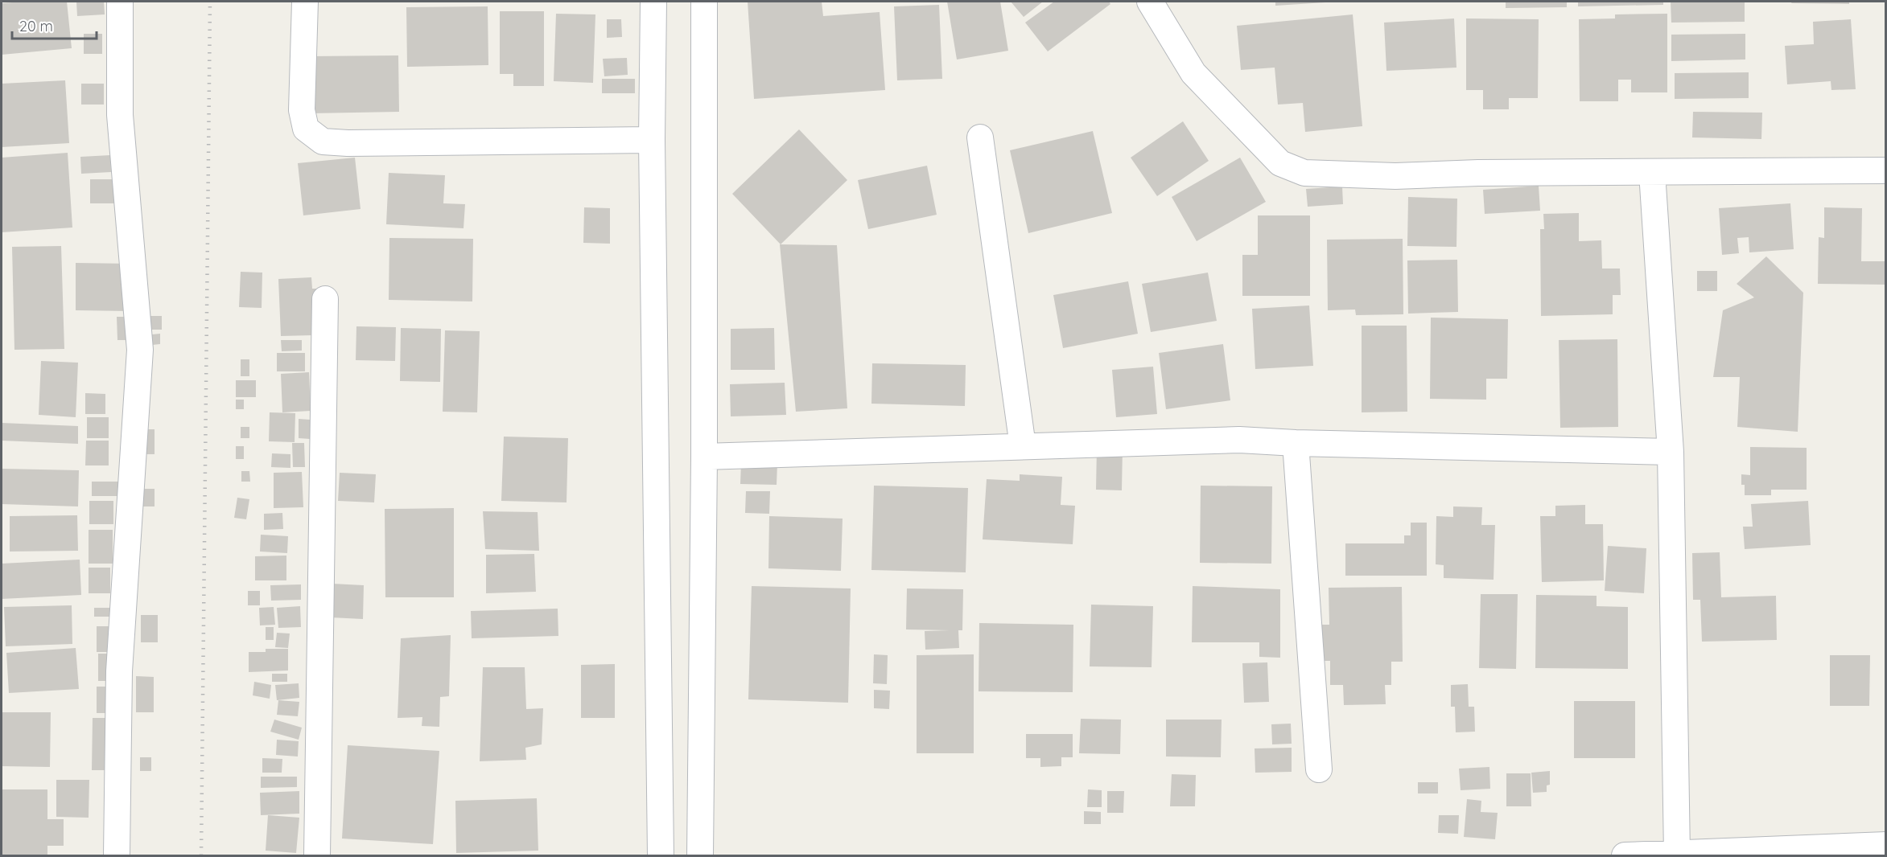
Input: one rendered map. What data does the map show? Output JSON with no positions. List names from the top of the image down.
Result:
{
  "scale_bar": "20 m"
}
